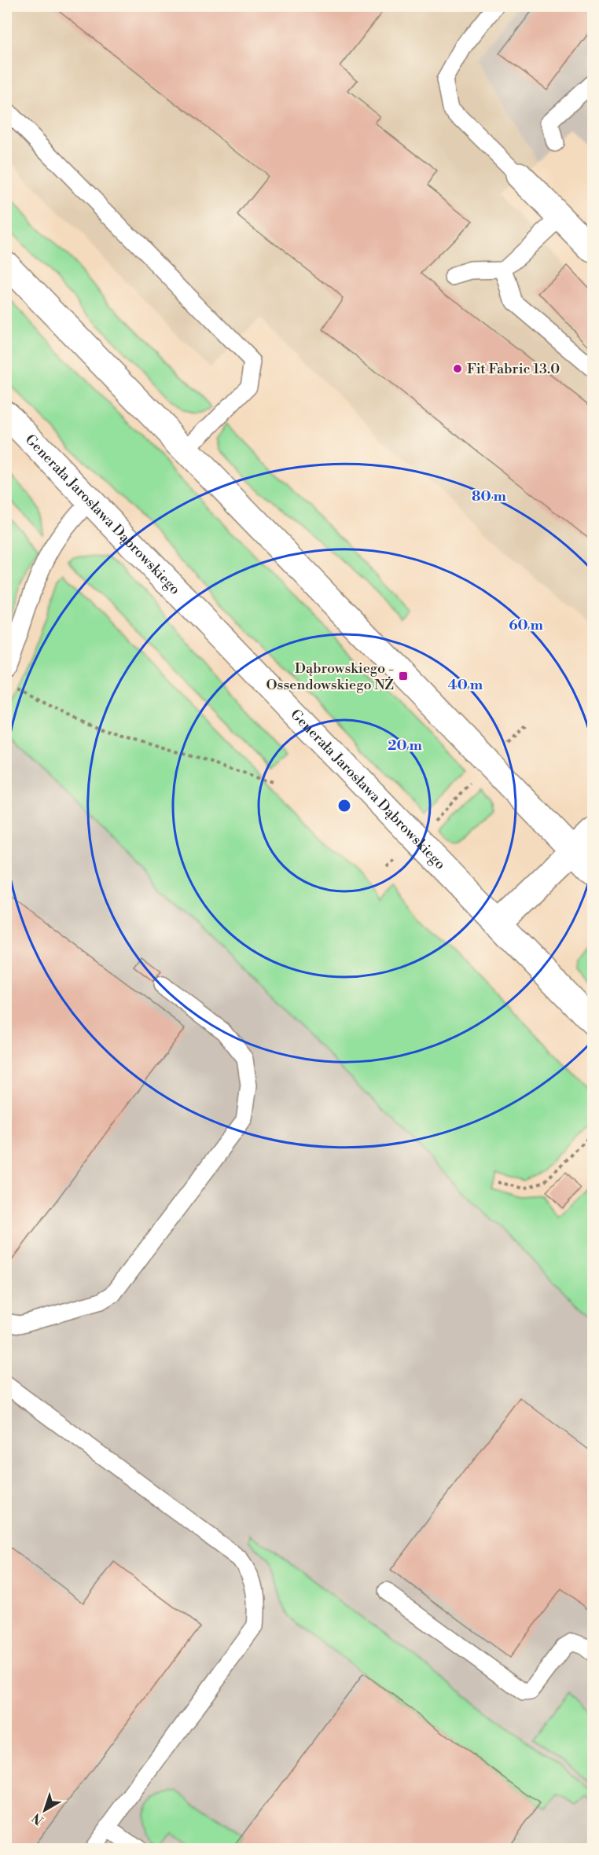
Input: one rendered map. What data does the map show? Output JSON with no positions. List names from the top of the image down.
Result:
{
  "streets": {
    "main road": ["Generała Jarosława Dąbrowskiego"]
  },
  "places": {
    "other": ["Fit Fabric 13.0"],
    "transit": ["Dąbrowskiego - Ossendowskiego NŻ"]
  },
  "north": "bottom left",
  "rings": [
    "80 m",
    "60 m",
    "40 m",
    "20 m"
  ]
}
